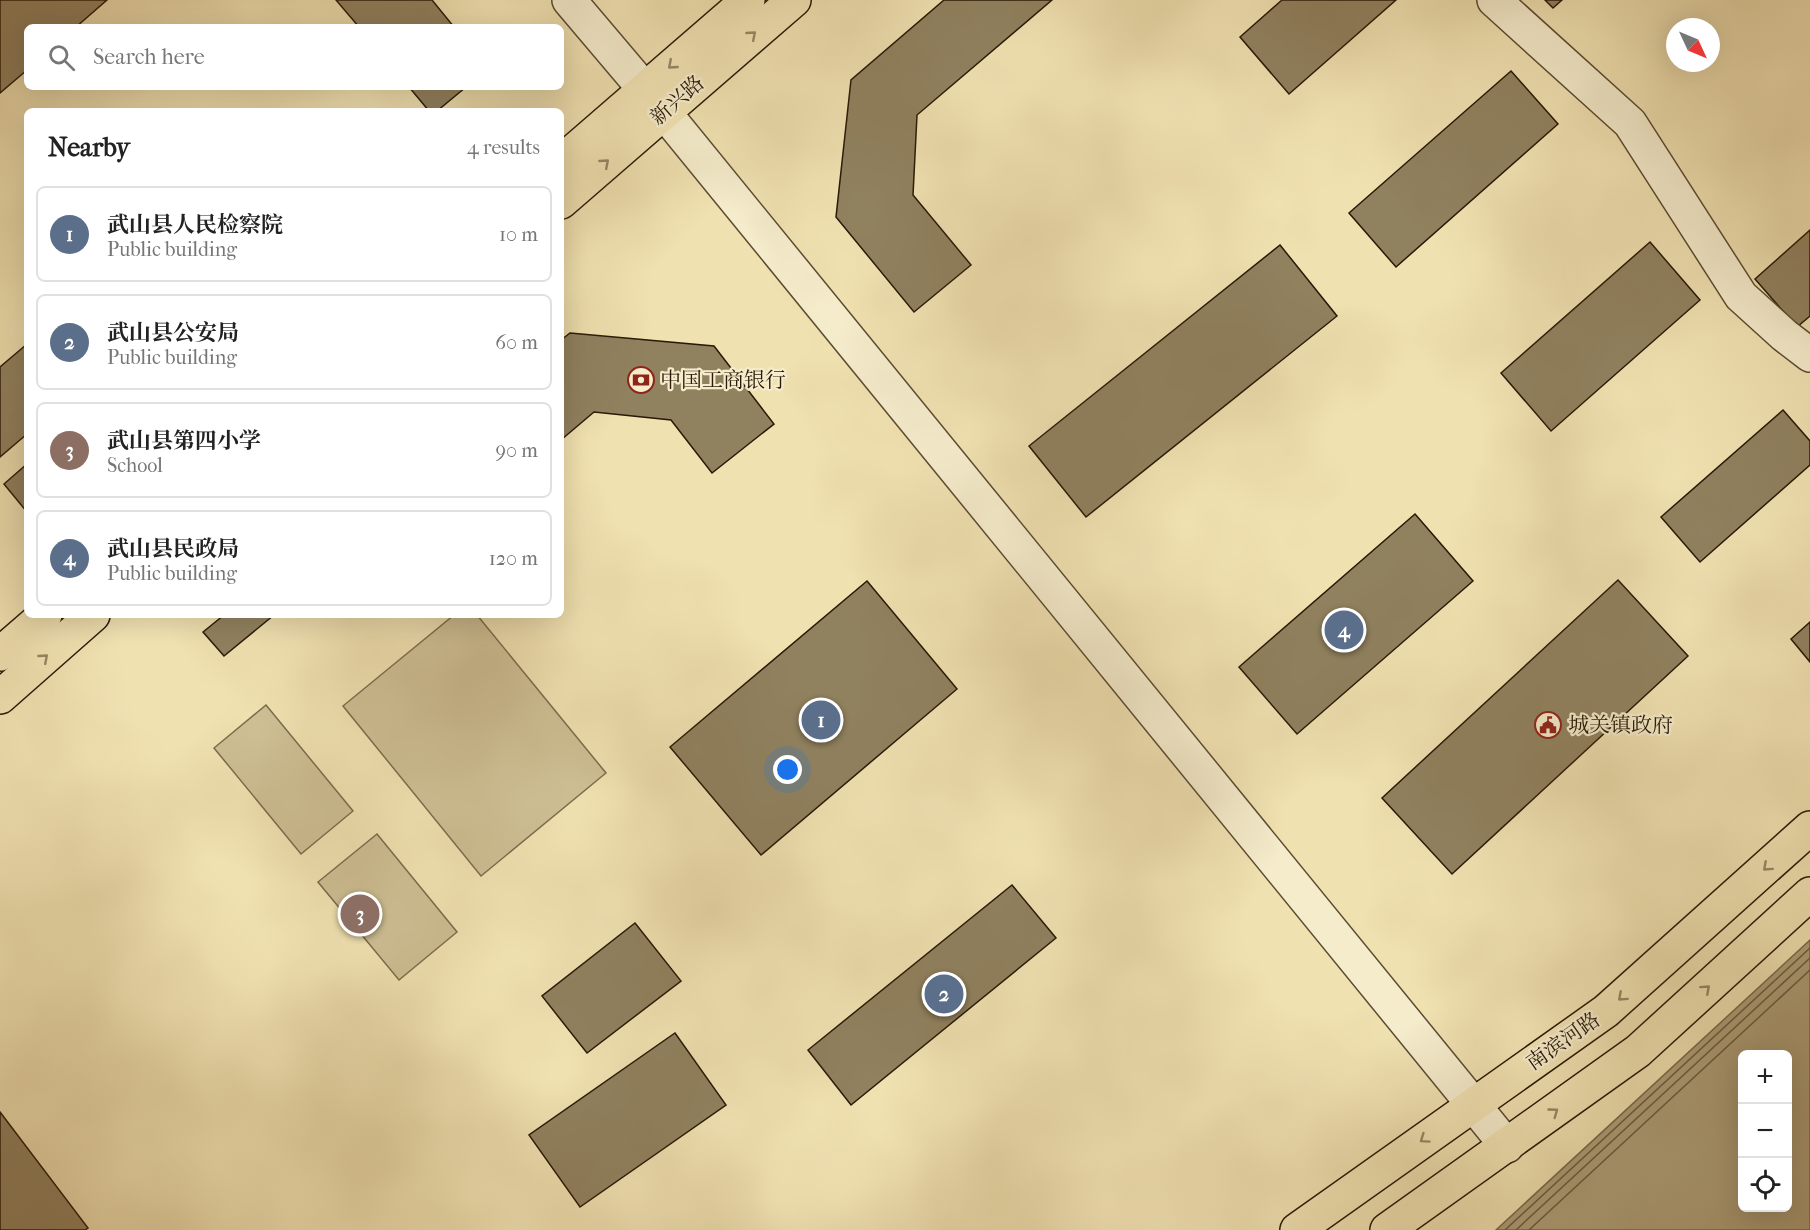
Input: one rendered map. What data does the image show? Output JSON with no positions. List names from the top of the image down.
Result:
{
  "streets": {
    "main road": ["新兴路", "南滨河路"]
  },
  "places": {
    "bank": ["中国工商银行"],
    "public building": ["城关镇政府"]
  },
  "north": "bottom right",
  "page": {
    "search": "Search here",
    "heading": ["Nearby", "4 results"],
    "list": [
      {
        "mark": "1",
        "name": "武山县人民检察院",
        "note": "Public building",
        "value": "10 m"
      },
      {
        "mark": "2",
        "name": "武山县公安局",
        "note": "Public building",
        "value": "60 m"
      },
      {
        "mark": "3",
        "name": "武山县第四小学",
        "note": "School",
        "value": "90 m"
      },
      {
        "mark": "4",
        "name": "武山县民政局",
        "note": "Public building",
        "value": "120 m"
      }
    ],
    "pins": [
      "4",
      "1",
      "3",
      "2"
    ],
    "map_buttons": ["+", "−"]
  }
}
